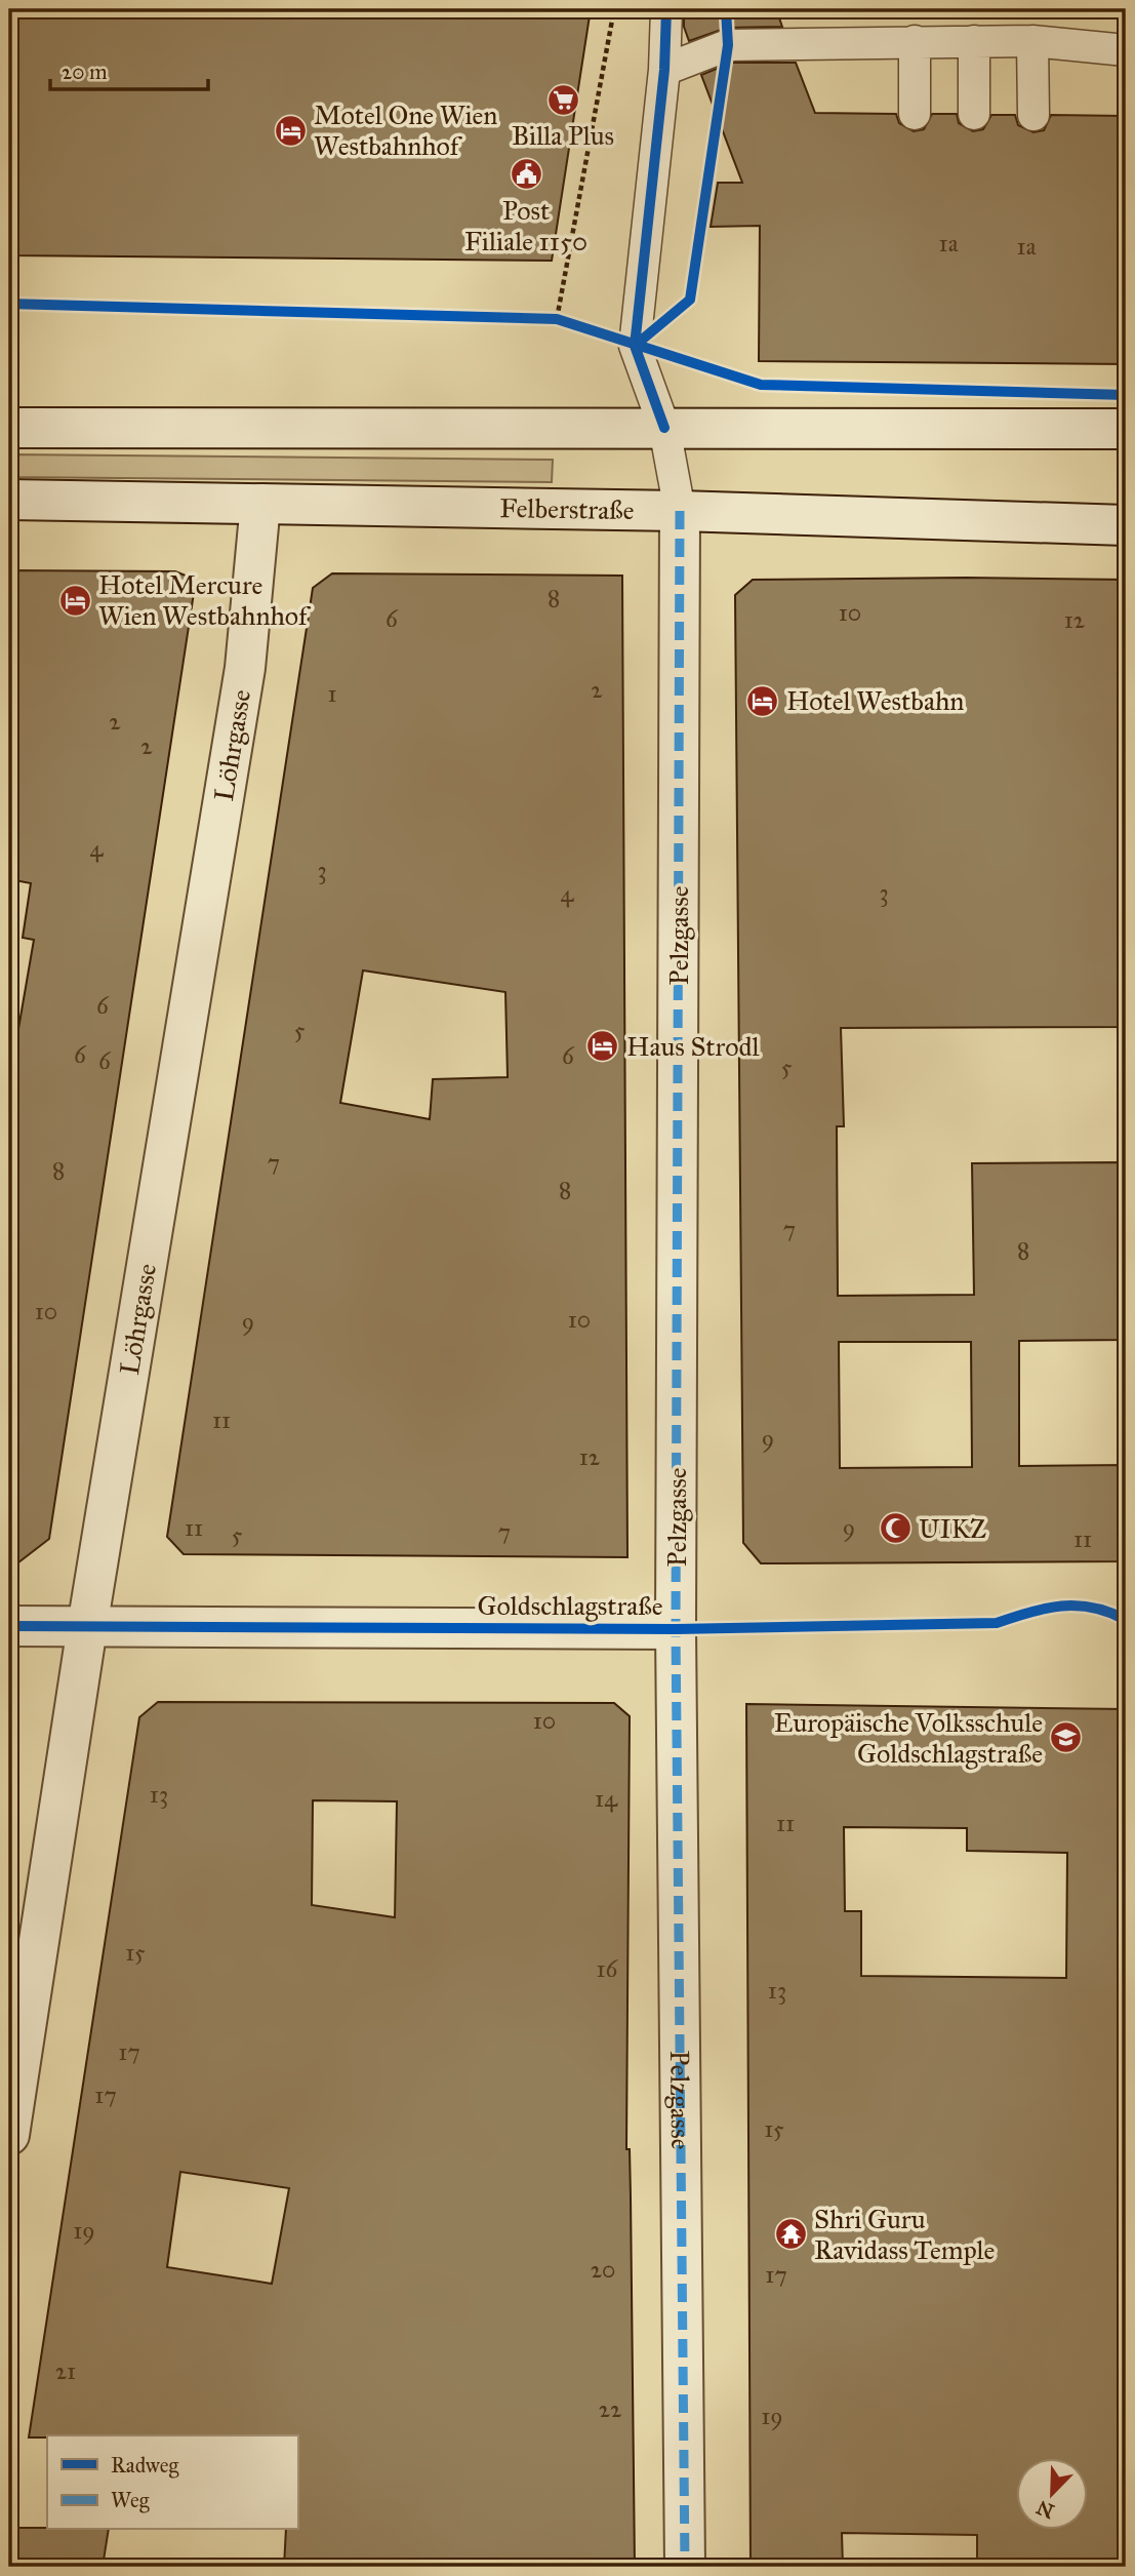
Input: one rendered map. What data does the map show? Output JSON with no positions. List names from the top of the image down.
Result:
{
  "streets": {
    "street": [
      "Felberstraße",
      "Löhrgasse",
      "Pelzgasse",
      "Goldschlagstraße"
    ]
  },
  "crossings": [
    ["Felberstraße", "Löhrgasse"],
    ["Felberstraße", "Pelzgasse"],
    ["Löhrgasse", "Goldschlagstraße"],
    ["Pelzgasse", "Goldschlagstraße"]
  ],
  "places": {
    "supermarket": ["Billa Plus"],
    "hotel": [
      "Motel One Wien Westbahnhof",
      "Hotel Mercure Wien Westbahnhof",
      "Hotel Westbahn",
      "Haus Strodl"
    ],
    "public building": ["Post Filiale 1150"],
    "mosque": ["UIKZ"],
    "school or university": ["Europäische Volksschule Goldschlagstraße"],
    "temple": ["Shri Guru Ravidass Temple"]
  },
  "house_numbers": [
    "1a",
    "1a",
    "8",
    "10",
    "6",
    "12",
    "2",
    "1",
    "2",
    "2",
    "4",
    "3",
    "3",
    "4",
    "6",
    "5",
    "6",
    "6",
    "6",
    "5",
    "7",
    "8",
    "8",
    "7",
    "8",
    "10",
    "10",
    "9",
    "11",
    "9",
    "12",
    "11",
    "9",
    "7",
    "5",
    "11",
    "10",
    "13",
    "14",
    "11",
    "15",
    "16",
    "13",
    "17",
    "17",
    "15",
    "19",
    "20",
    "17",
    "21",
    "22",
    "19"
  ],
  "legend": ["Radweg", "Weg"],
  "scale_bar": "20 m",
  "north": "bottom left"
}
